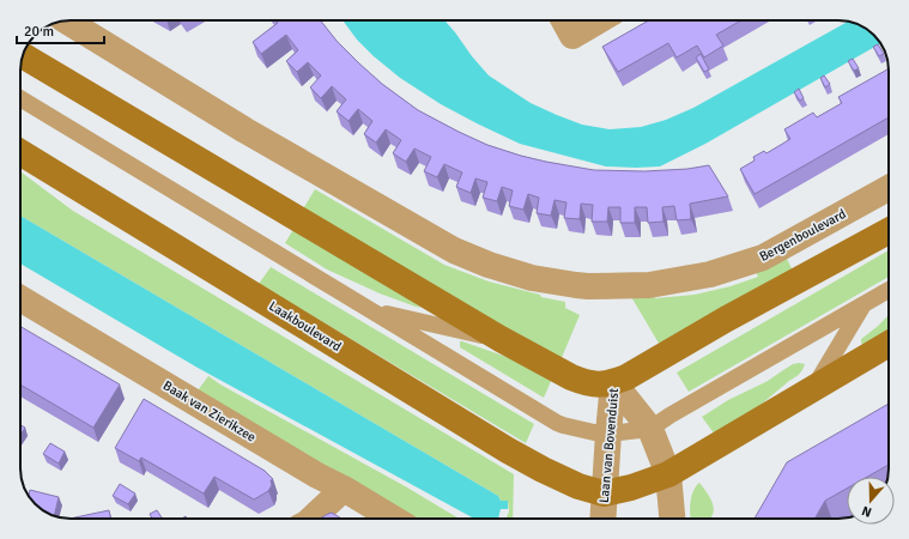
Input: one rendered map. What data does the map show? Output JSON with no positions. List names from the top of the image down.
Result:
{
  "streets": {
    "main road": ["Laakboulevard"],
    "street": ["Bergenboulevard", "Baak van Zierikzee", "Laan van Bovenduist"]
  },
  "crossings": [
    ["Laakboulevard", "Laan van Bovenduist"]
  ],
  "scale_bar": "20 m",
  "north": "bottom"
}
